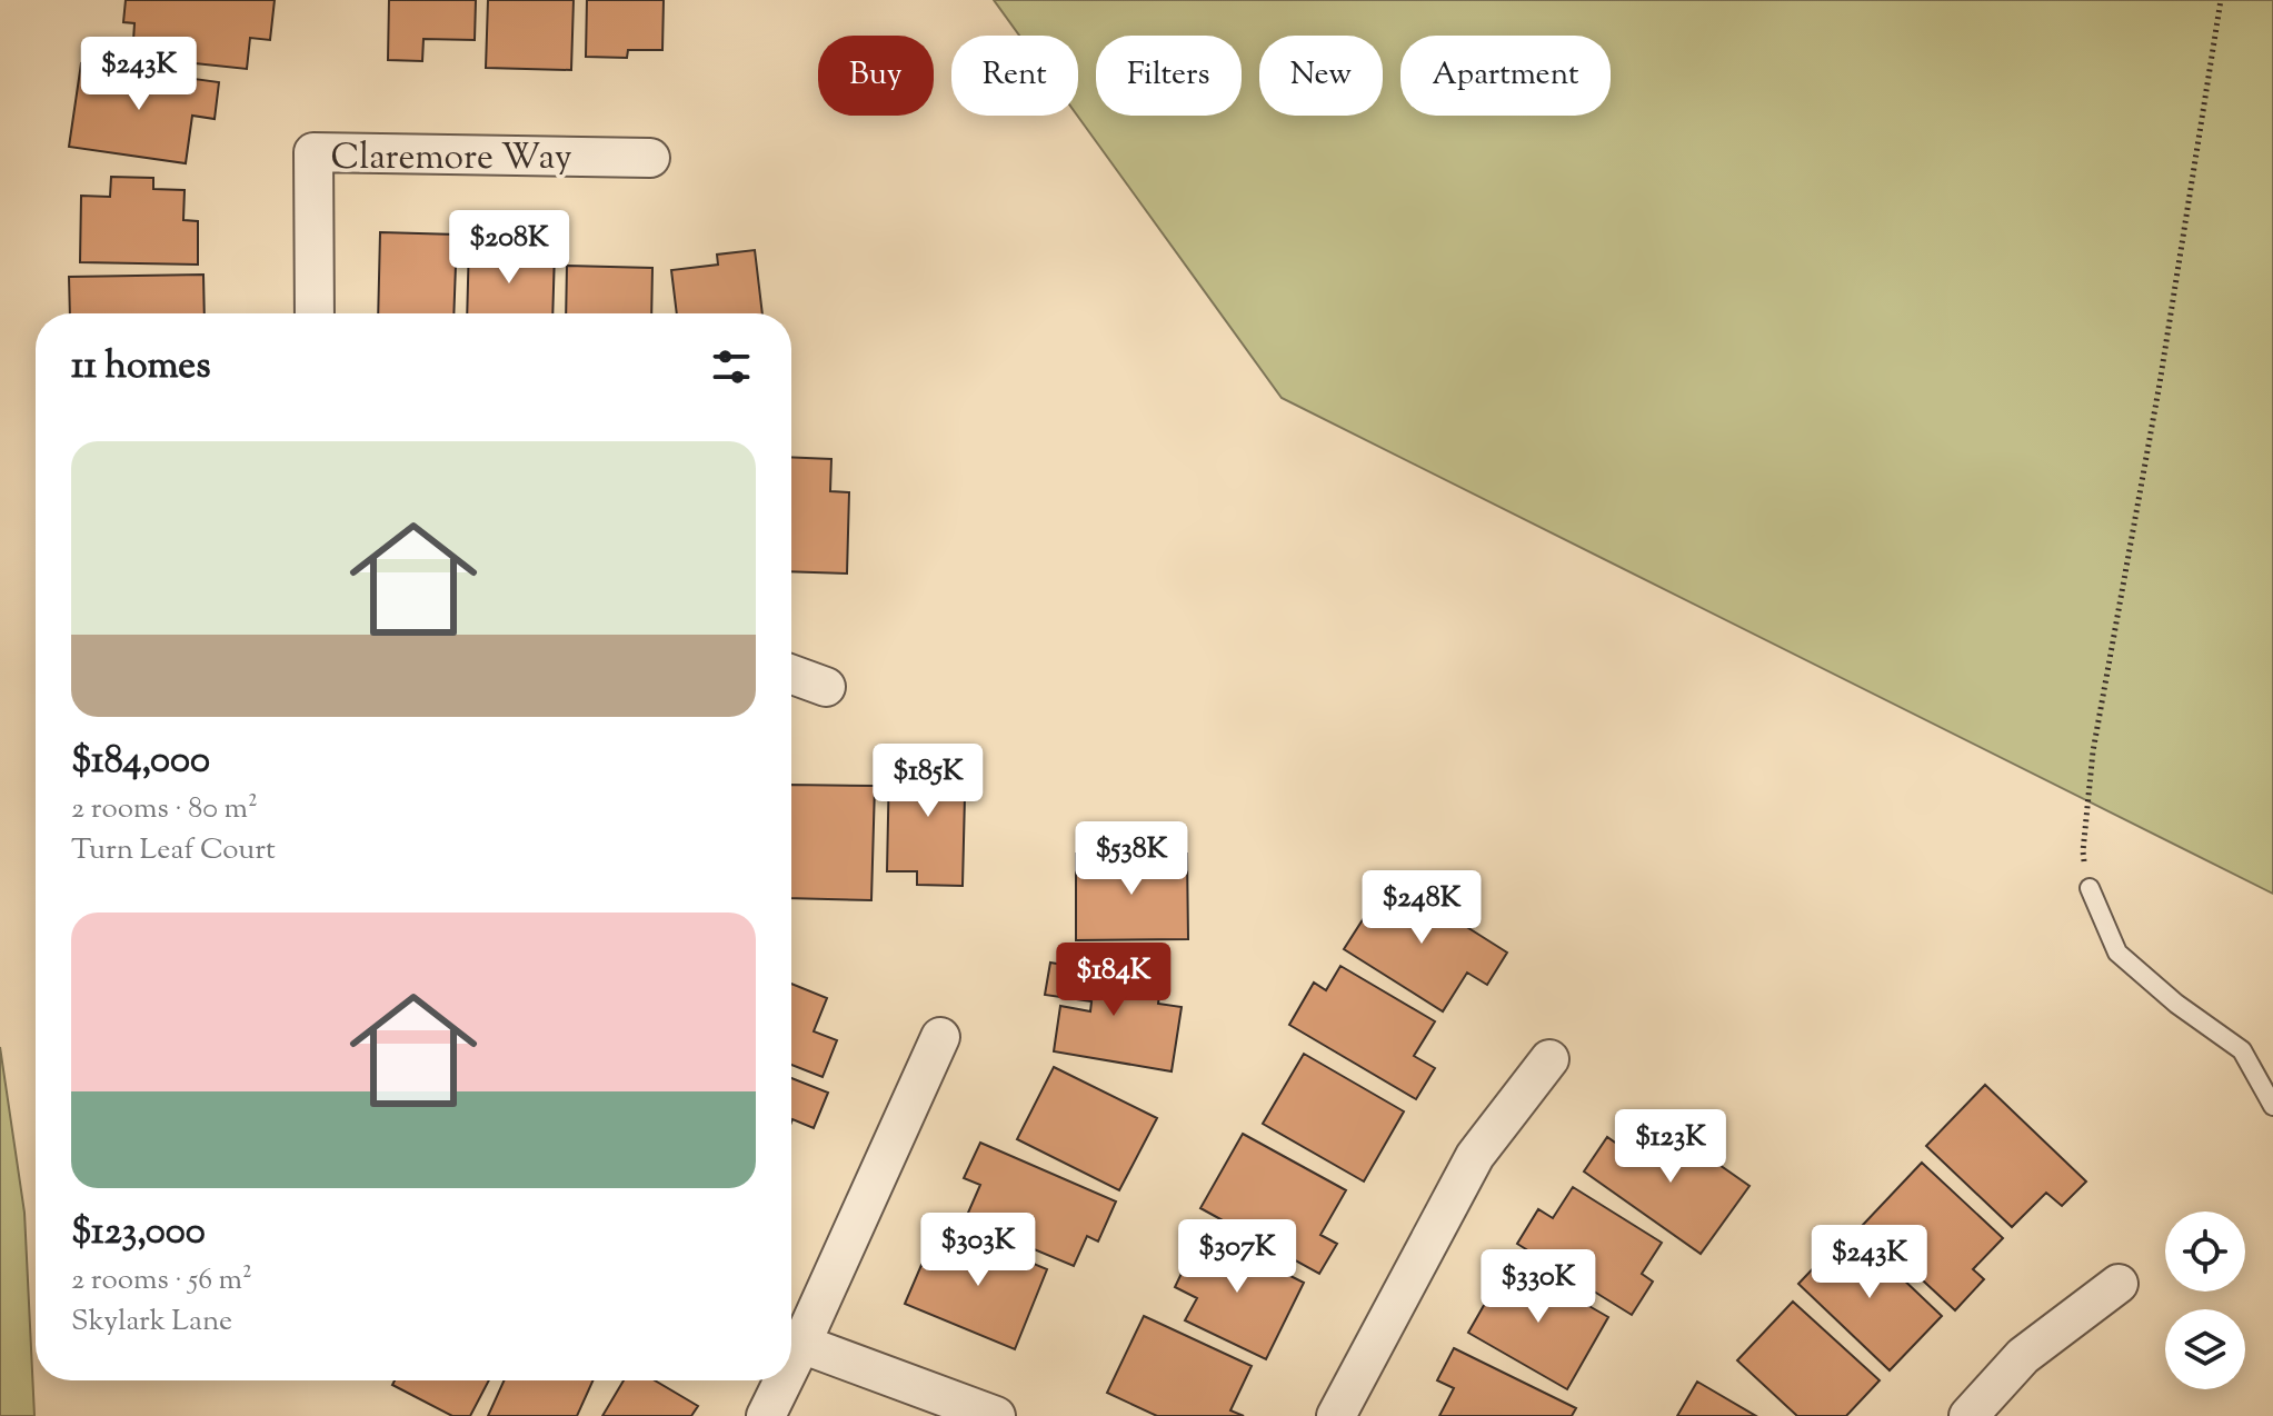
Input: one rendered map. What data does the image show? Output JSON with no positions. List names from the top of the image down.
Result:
{
  "streets": {
    "street": ["Claremore Way"]
  },
  "page": {
    "chip": [
      "Buy",
      "Rent",
      "Filters",
      "New",
      "Apartment"
    ],
    "price": [
      "$243K",
      "$208K",
      "$185K",
      "$538K",
      "$248K",
      "$184K",
      "$123K",
      "$303K",
      "$307K",
      "$243K",
      "$330K"
    ],
    "heading": "11 homes",
    "list": [
      {
        "name": "$184,000",
        "note": "2 rooms · 80 m² · Turn Leaf Court"
      },
      {
        "name": "$123,000",
        "note": "2 rooms · 56 m² · Skylark Lane"
      }
    ]
  }
}
